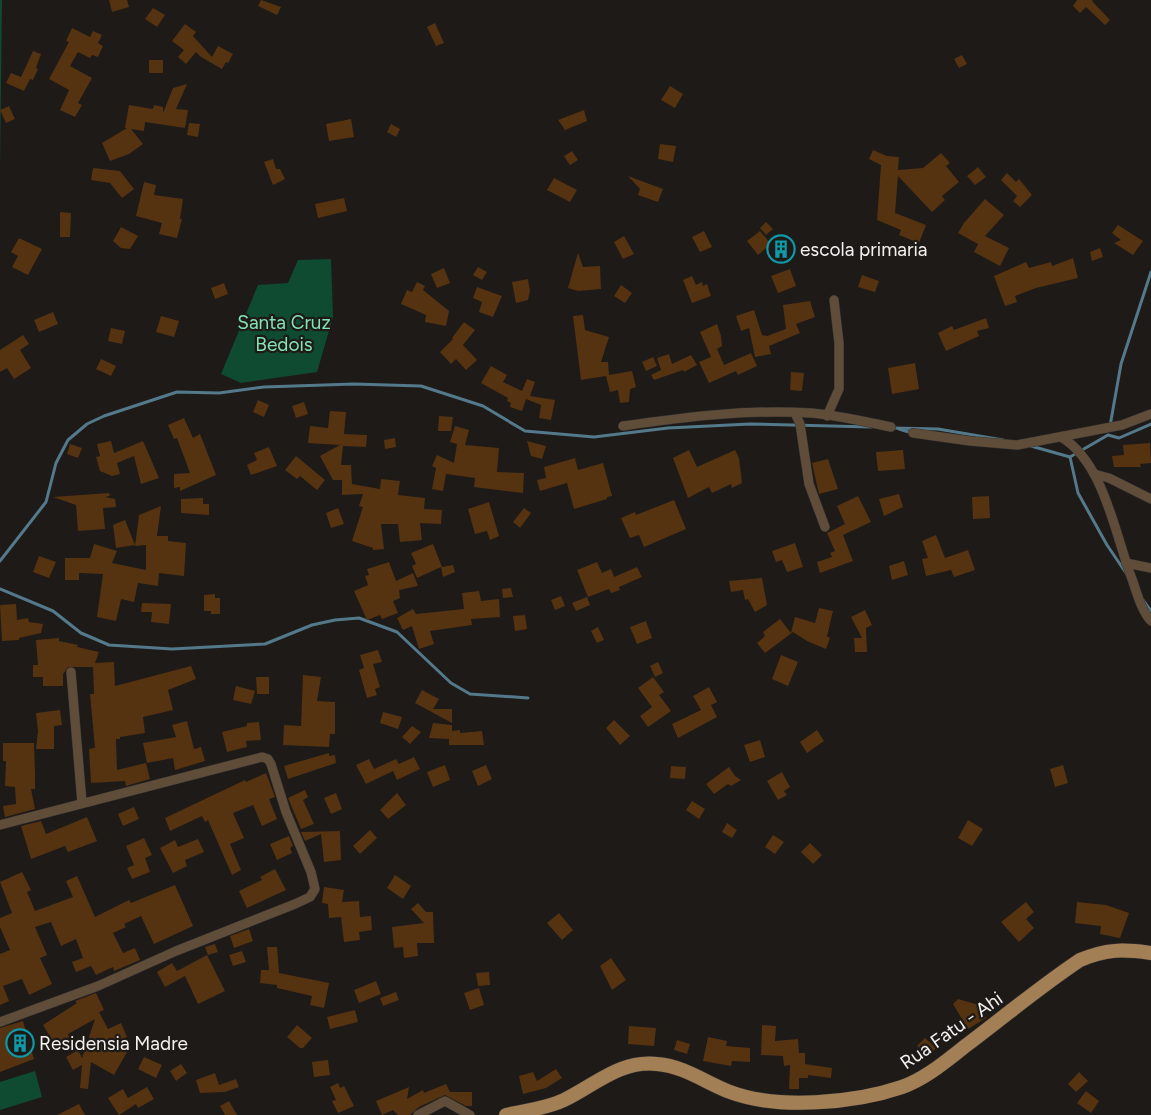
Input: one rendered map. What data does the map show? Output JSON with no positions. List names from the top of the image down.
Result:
{
  "streets": {
    "main road": ["Rua Fatu - Ahi"]
  },
  "parks": ["Santa Cruz Bedois"],
  "places": {
    "building": ["escola primaria", "Residensia Madre"]
  }
}
